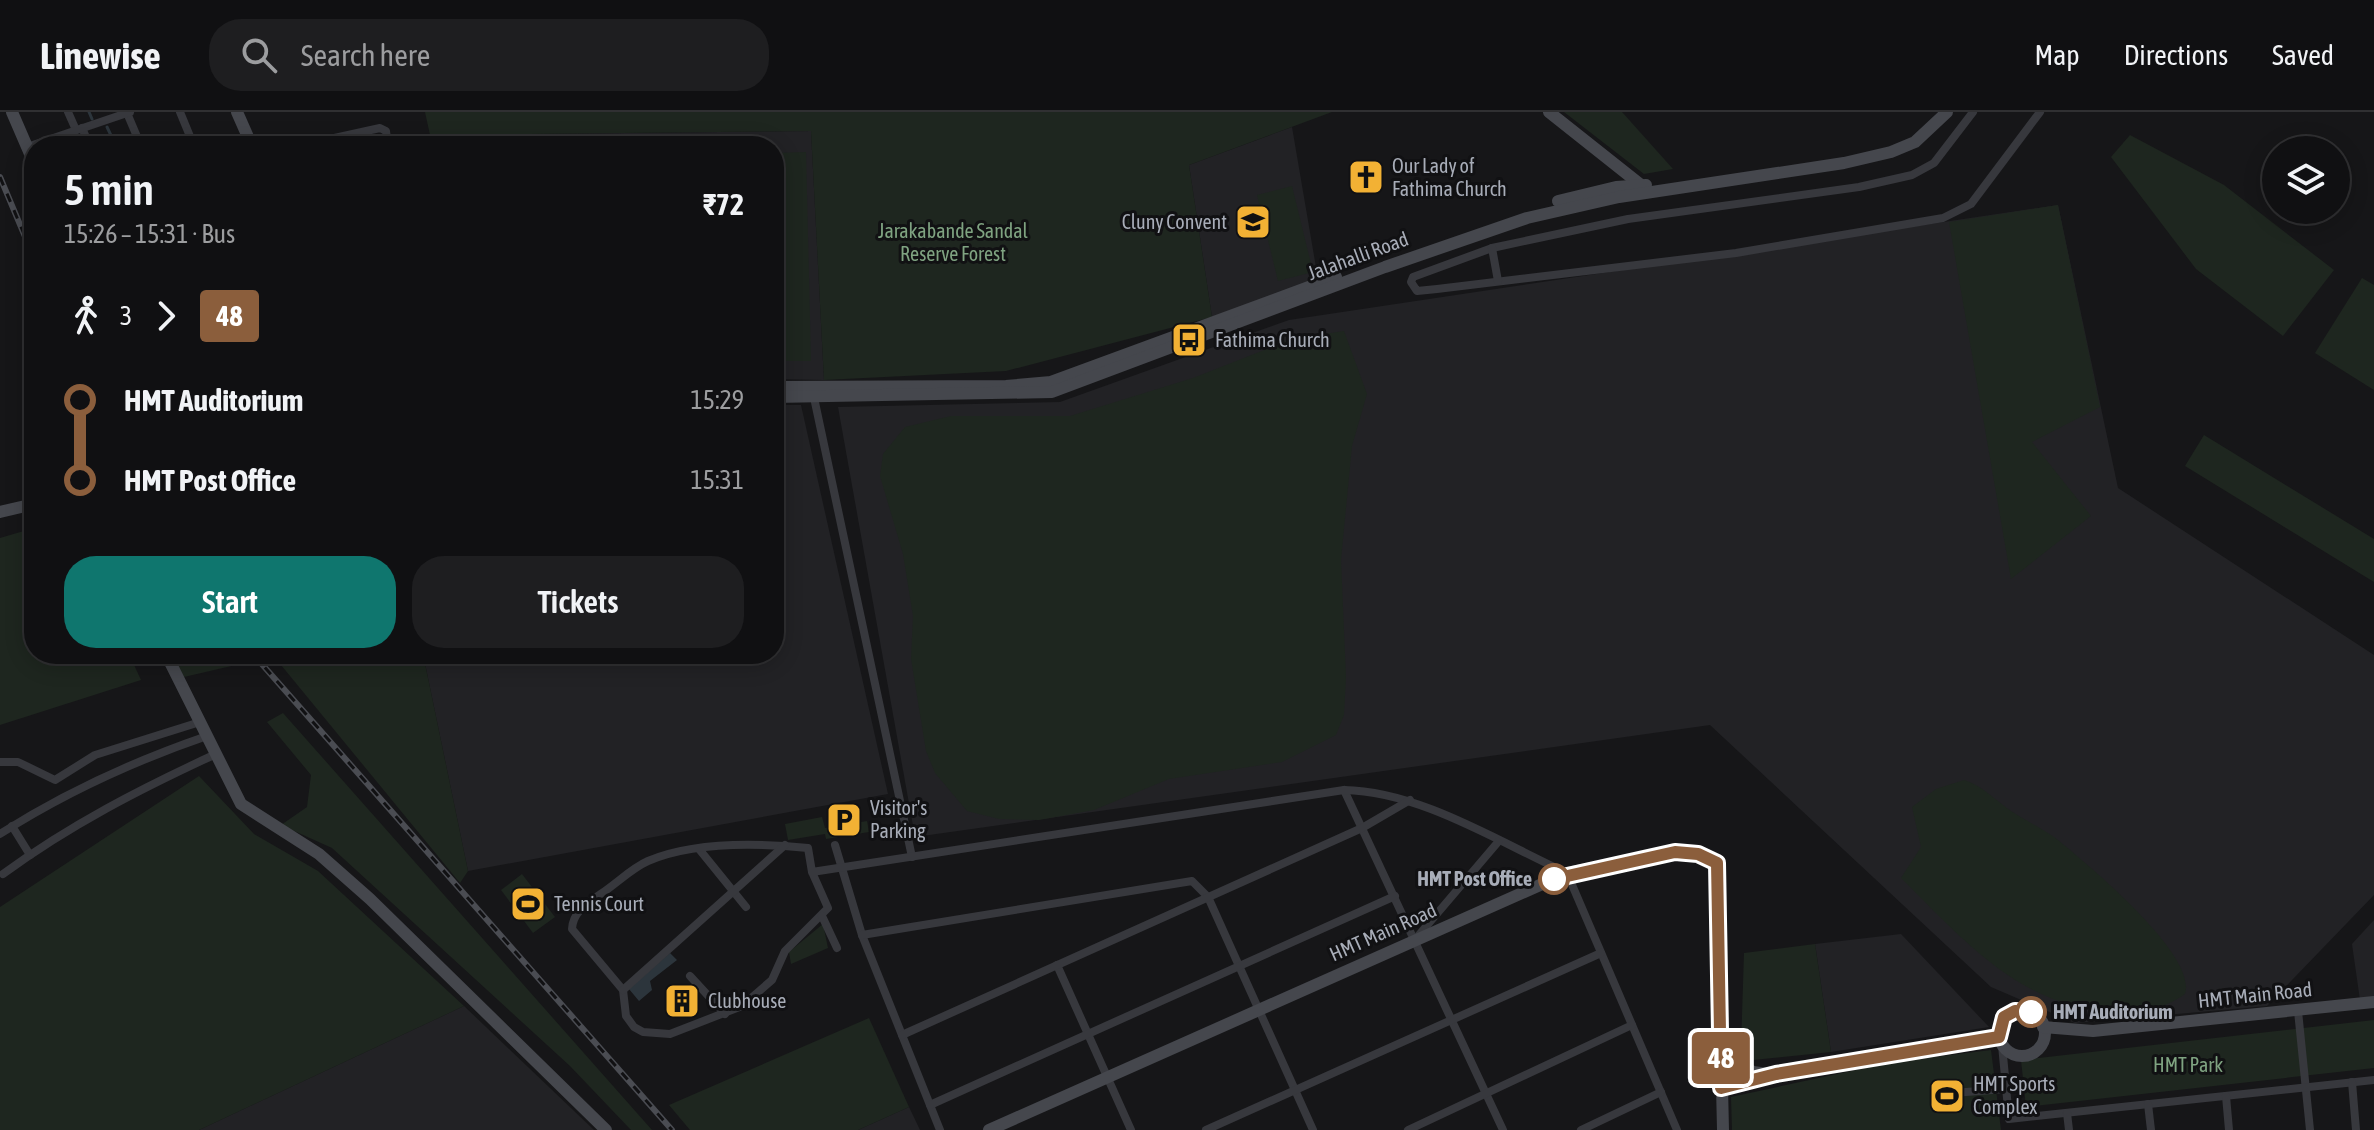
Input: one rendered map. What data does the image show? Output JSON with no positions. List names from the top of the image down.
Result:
{
  "streets": {
    "street": ["Jalahalli Road", "HMT Main Road"]
  },
  "parks": ["Jarakabande Sandal Reserve Forest", "HMT Park"],
  "places": {
    "church": ["Our Lady of Fathima Church"],
    "school or university": ["Cluny Convent"],
    "bus stop": ["Fathima Church"],
    "parking": ["Visitor's Parking"],
    "other": ["HMT Post Office", "HMT Auditorium"],
    "sports": ["Tennis Court", "HMT Sports Complex"],
    "building": ["Clubhouse"]
  },
  "lines": ["bus line 48"],
  "page": {
    "header": "Linewise",
    "search": "Search here",
    "nav": ["Map", "Directions", "Saved"],
    "on_map": "48",
    "heading": ["5 min", "15:26 – 15:31 · Bus", "₹72"],
    "legs": ["3", "48"],
    "list": [
      {
        "name": "HMT Auditorium",
        "value": "15:29"
      },
      {
        "name": "HMT Post Office",
        "value": "15:31"
      }
    ],
    "buttons": ["Start", "Tickets"]
  }
}
